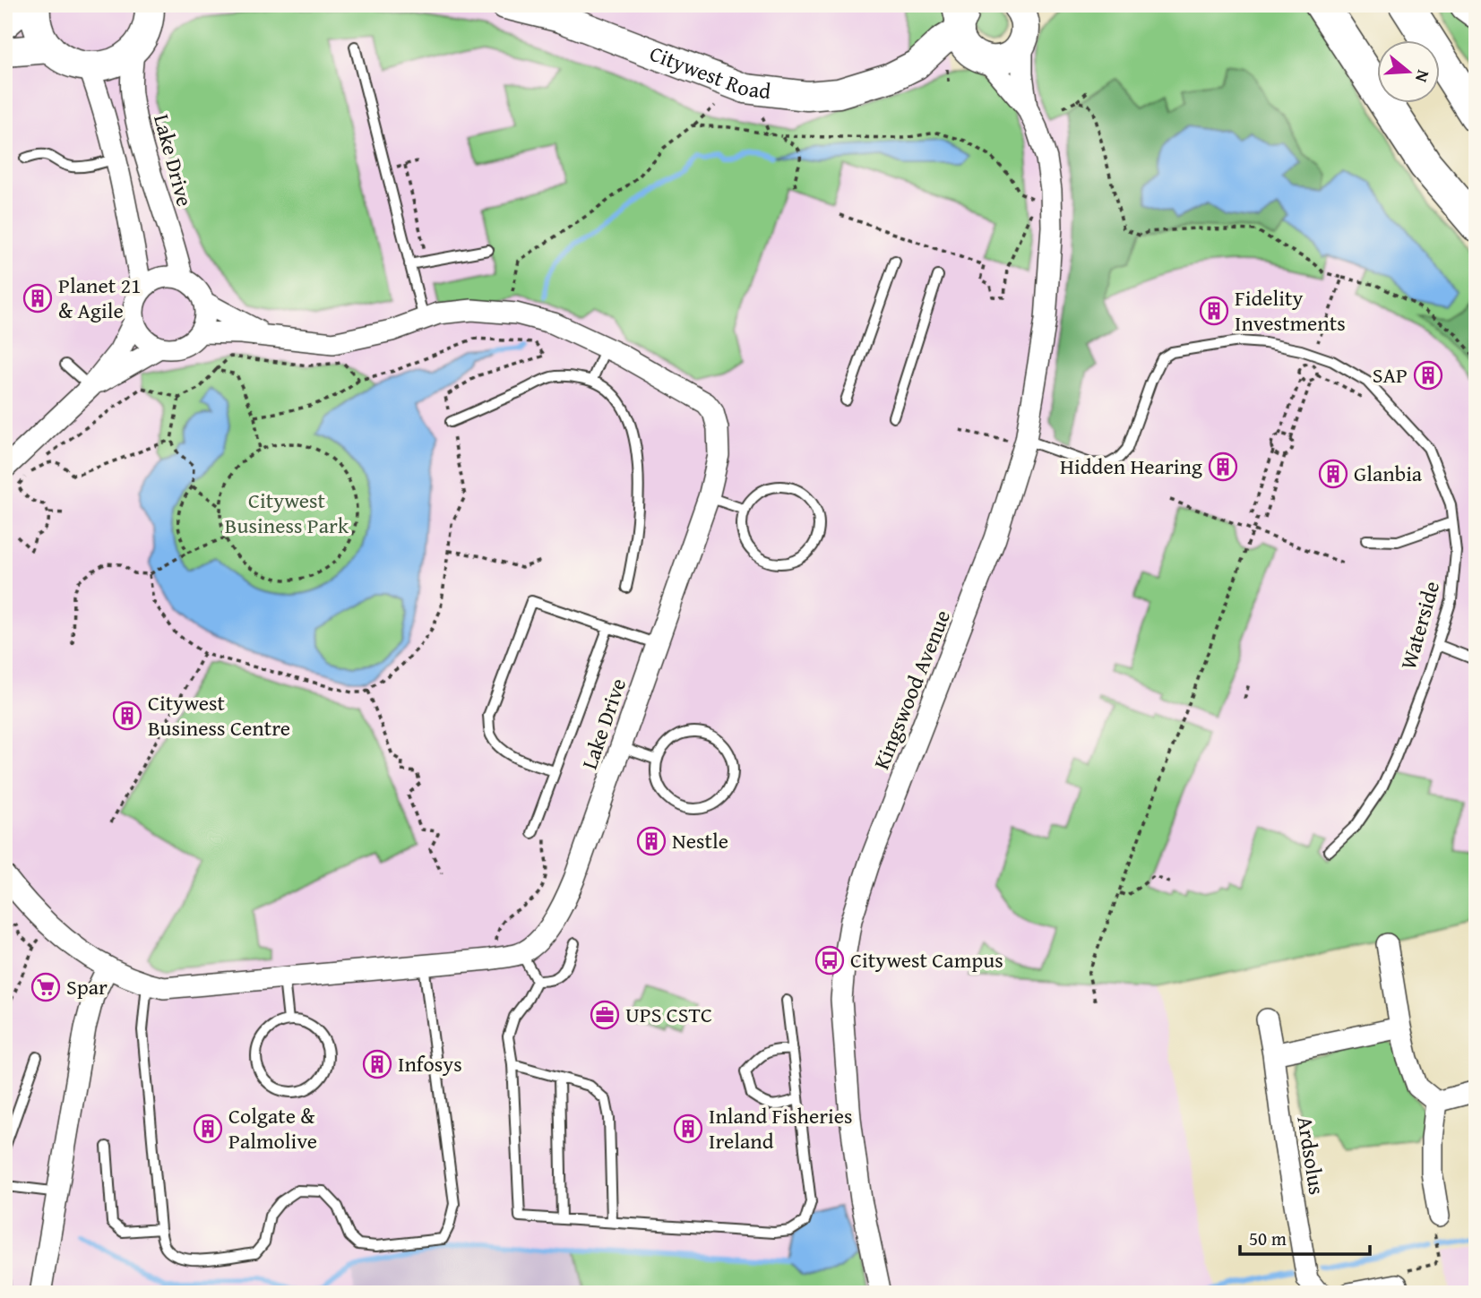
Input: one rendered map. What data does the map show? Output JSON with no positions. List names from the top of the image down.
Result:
{
  "streets": {
    "main road": ["Citywest Road"],
    "street": ["Lake Drive", "Kingswood Avenue", "Ardsolus"],
    "lane": ["Waterside"]
  },
  "crossings": [
    ["Citywest Road", "Kingswood Avenue"],
    ["Waterside", "Kingswood Avenue"]
  ],
  "parks": ["Citywest Business Park"],
  "places": {
    "building": [
      "Planet 21 & Agile",
      "Fidelity Investments",
      "SAP",
      "Hidden Hearing",
      "Glanbia",
      "Citywest Business Centre",
      "Nestle",
      "Infosys",
      "Colgate & Palmolive",
      "Inland Fisheries Ireland"
    ],
    "bus stop": ["Citywest Campus"],
    "supermarket": ["Spar"],
    "office": ["UPS CSTC"]
  },
  "scale_bar": "50 m",
  "north": "right"
}
